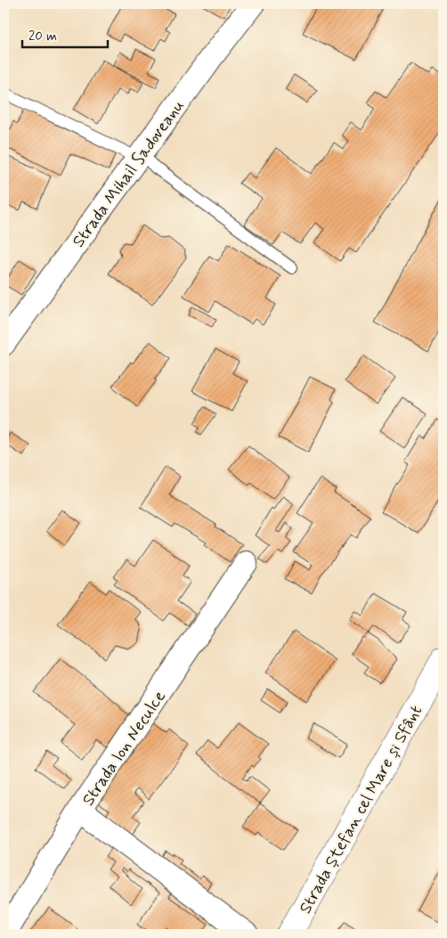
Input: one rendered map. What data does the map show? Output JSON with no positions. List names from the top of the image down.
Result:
{
  "streets": {
    "street": ["Strada Mihail Sadoveanu", "Strada Ion Neculce", "Strada Ștefan cel Mare și Sfânt"]
  },
  "scale_bar": "20 m"
}
